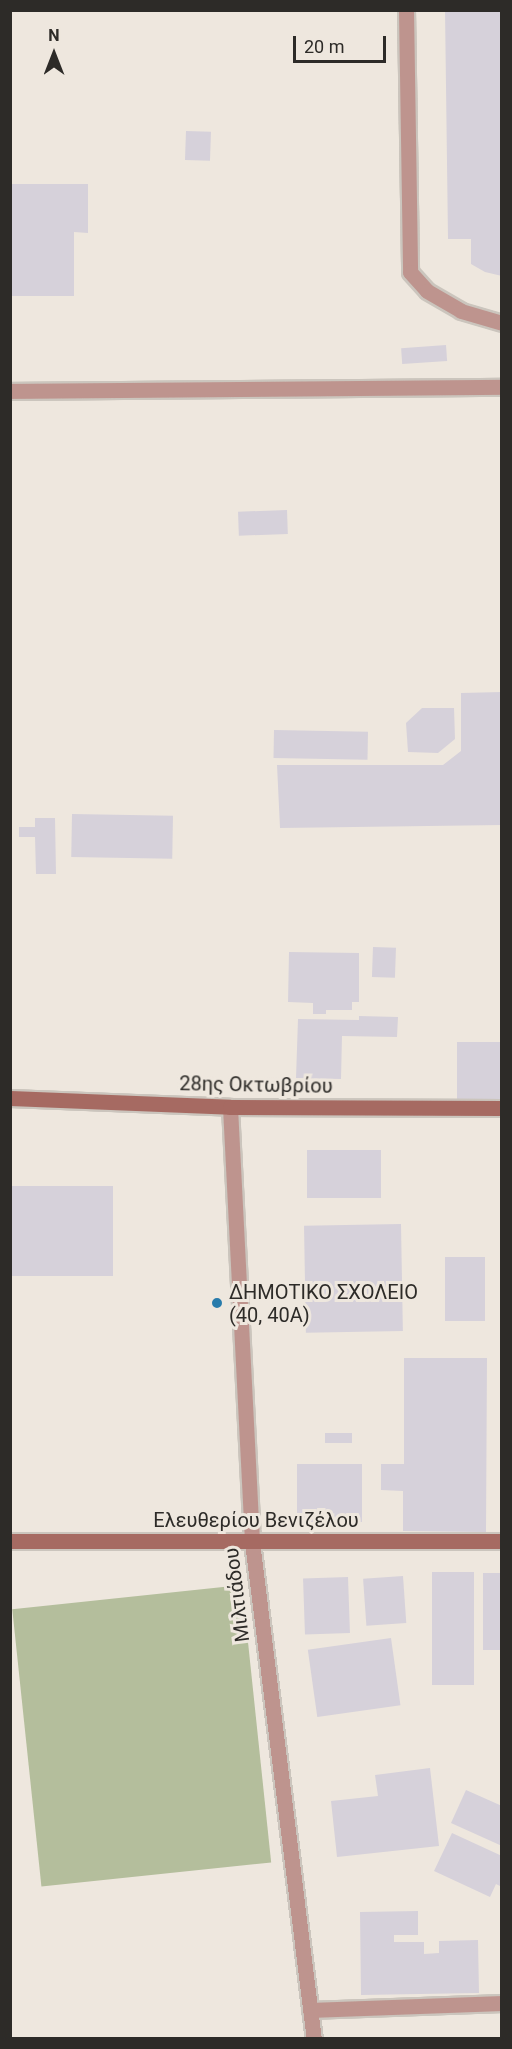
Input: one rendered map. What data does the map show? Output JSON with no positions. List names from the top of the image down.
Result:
{
  "streets": {
    "main road": ["28ης Οκτωβρίου", "Ελευθερίου Βενιζέλου"],
    "street": ["Μιλτιάδου"]
  },
  "crossings": [
    ["28ης Οκτωβρίου", "Μιλτιάδου"],
    ["Ελευθερίου Βενιζέλου", "Μιλτιάδου"]
  ],
  "places": ["ΔΗΜΟΤΙΚΟ ΣΧΟΛΕΙΟ (40, 40Α)"],
  "scale_bar": "20 m",
  "north": "top"
}
